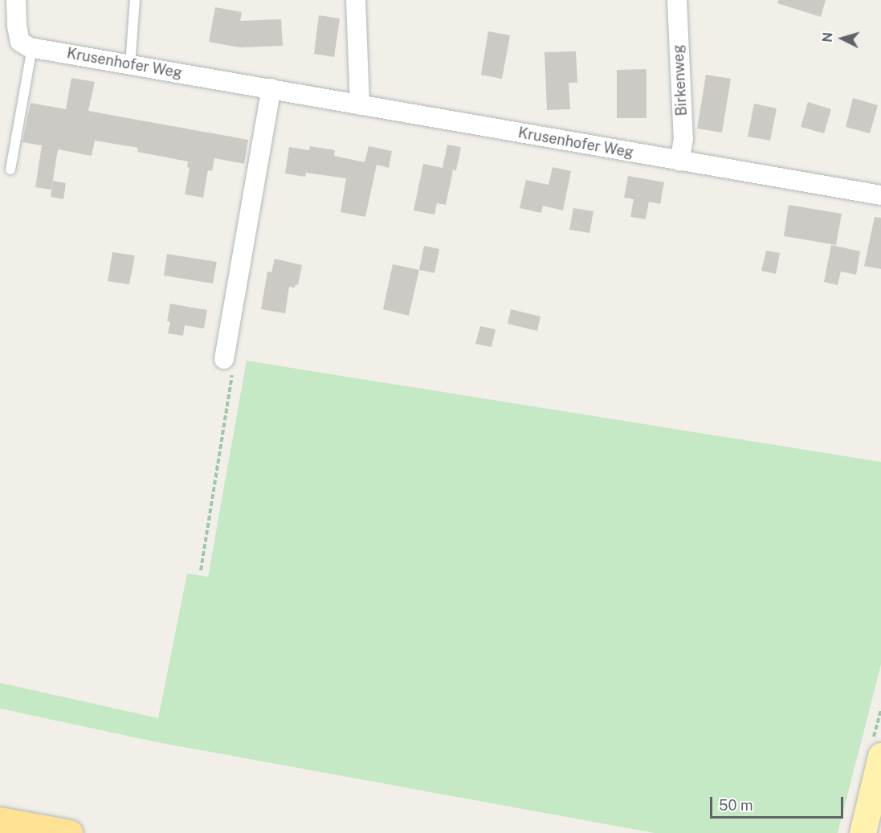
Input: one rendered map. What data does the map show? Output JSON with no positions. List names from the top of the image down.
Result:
{
  "streets": {
    "street": ["Krusenhofer Weg", "Birkenweg"]
  },
  "crossings": [
    ["Krusenhofer Weg", "Birkenweg"]
  ],
  "scale_bar": "50 m",
  "north": "left"
}
